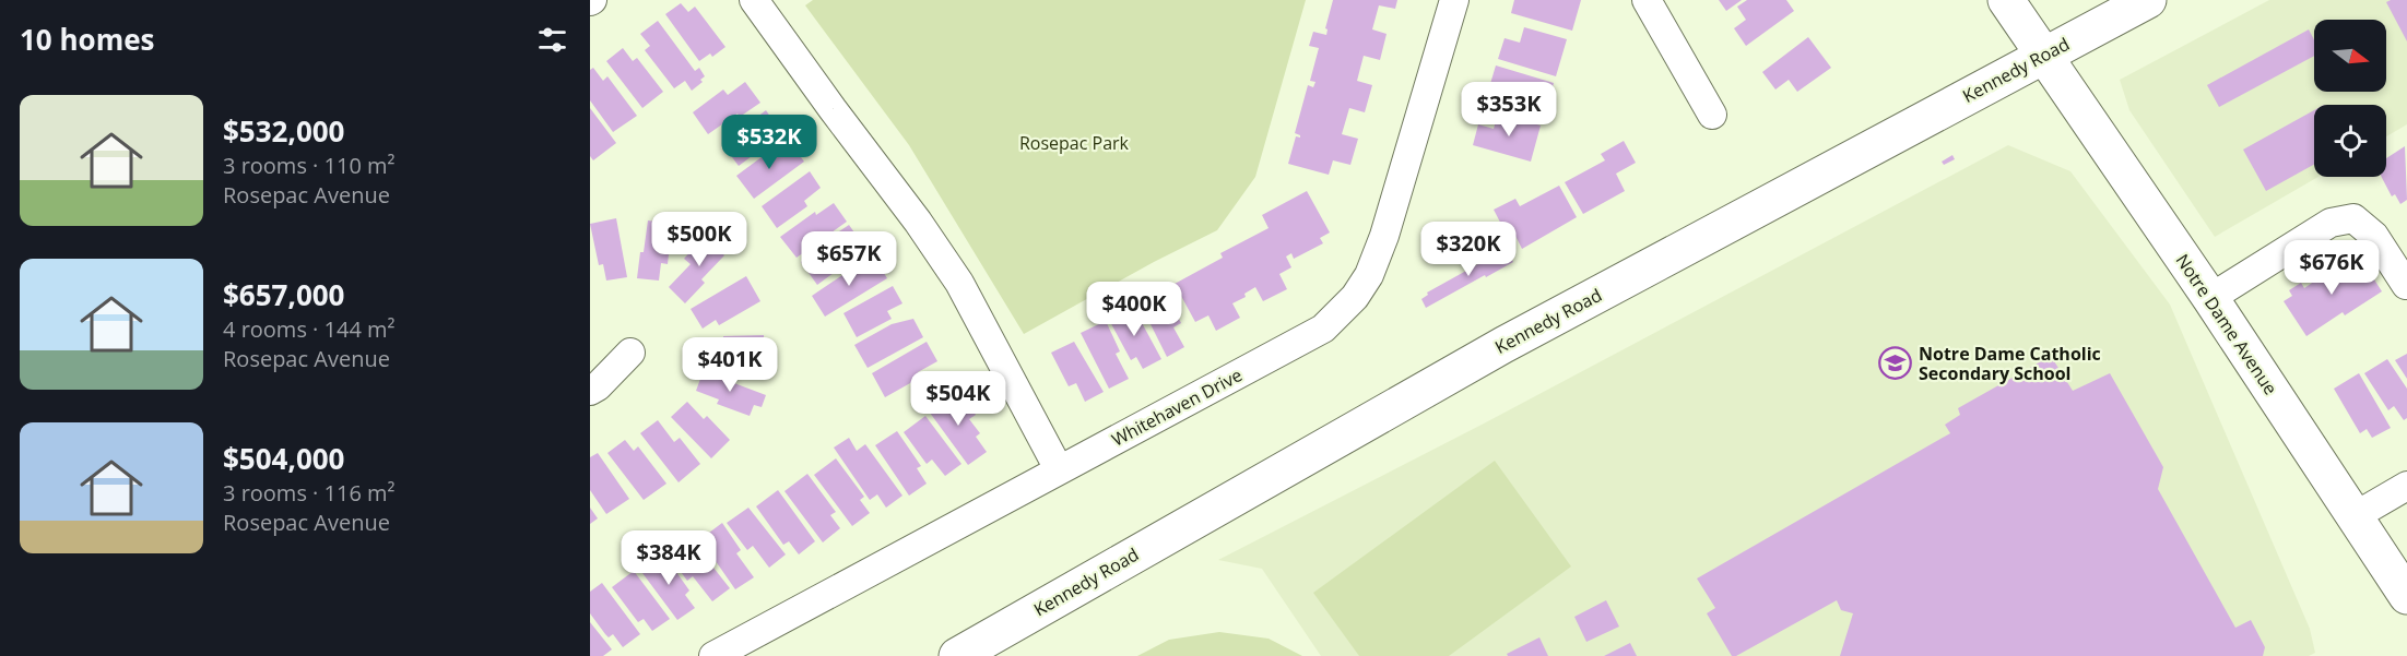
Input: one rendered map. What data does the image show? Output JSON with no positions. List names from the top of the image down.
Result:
{
  "streets": {
    "main road": ["Kennedy Road", "Notre Dame Avenue"],
    "street": ["Whitehaven Drive"]
  },
  "crossings": [
    ["Kennedy Road", "Notre Dame Avenue"]
  ],
  "parks": ["Rosepac Park"],
  "places": {
    "school or university": ["Notre Dame Catholic Secondary School"]
  },
  "north": "right",
  "page": {
    "heading": "10 homes",
    "list": [
      {
        "name": "$532,000",
        "note": "3 rooms · 110 m² · Rosepac Avenue"
      },
      {
        "name": "$657,000",
        "note": "4 rooms · 144 m² · Rosepac Avenue"
      },
      {
        "name": "$504,000",
        "note": "3 rooms · 116 m² · Rosepac Avenue"
      }
    ],
    "price": [
      "$353K",
      "$532K",
      "$500K",
      "$320K",
      "$657K",
      "$676K",
      "$400K",
      "$401K",
      "$504K",
      "$384K"
    ]
  }
}
